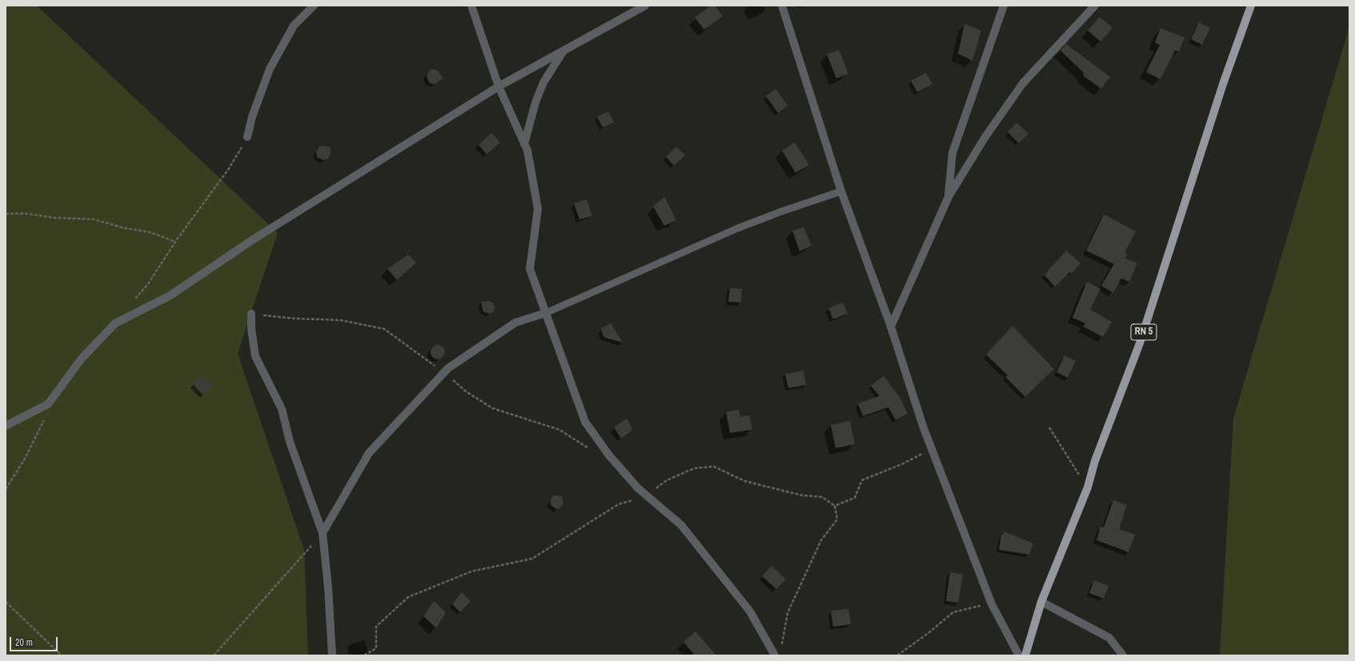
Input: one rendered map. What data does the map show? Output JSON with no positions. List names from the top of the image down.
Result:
{
  "streets": {
    "main road": ["RN 5"]
  },
  "scale_bar": "20 m"
}
